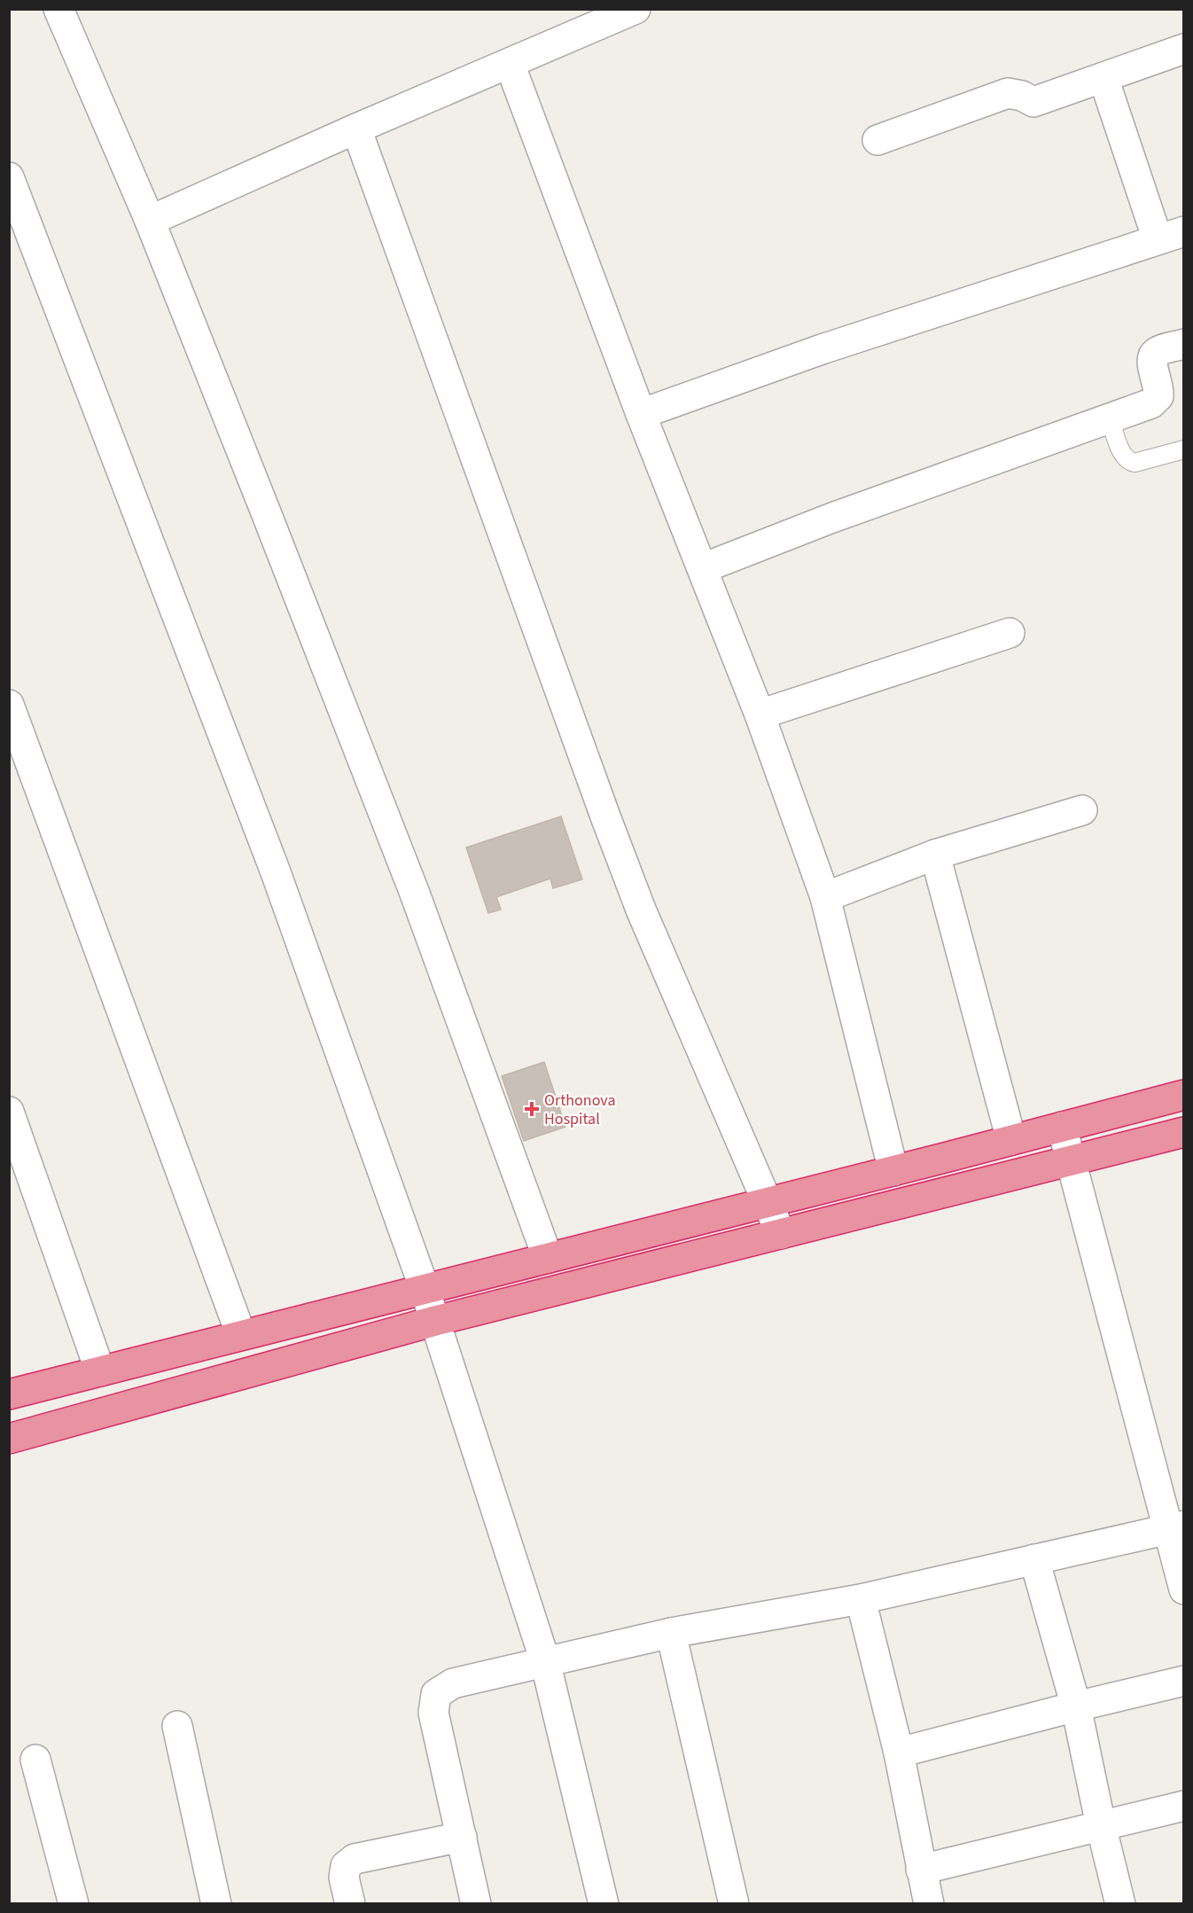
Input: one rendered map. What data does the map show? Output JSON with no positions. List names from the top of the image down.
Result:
{
  "places": {
    "health": ["Orthonova Hospital"]
  }
}
